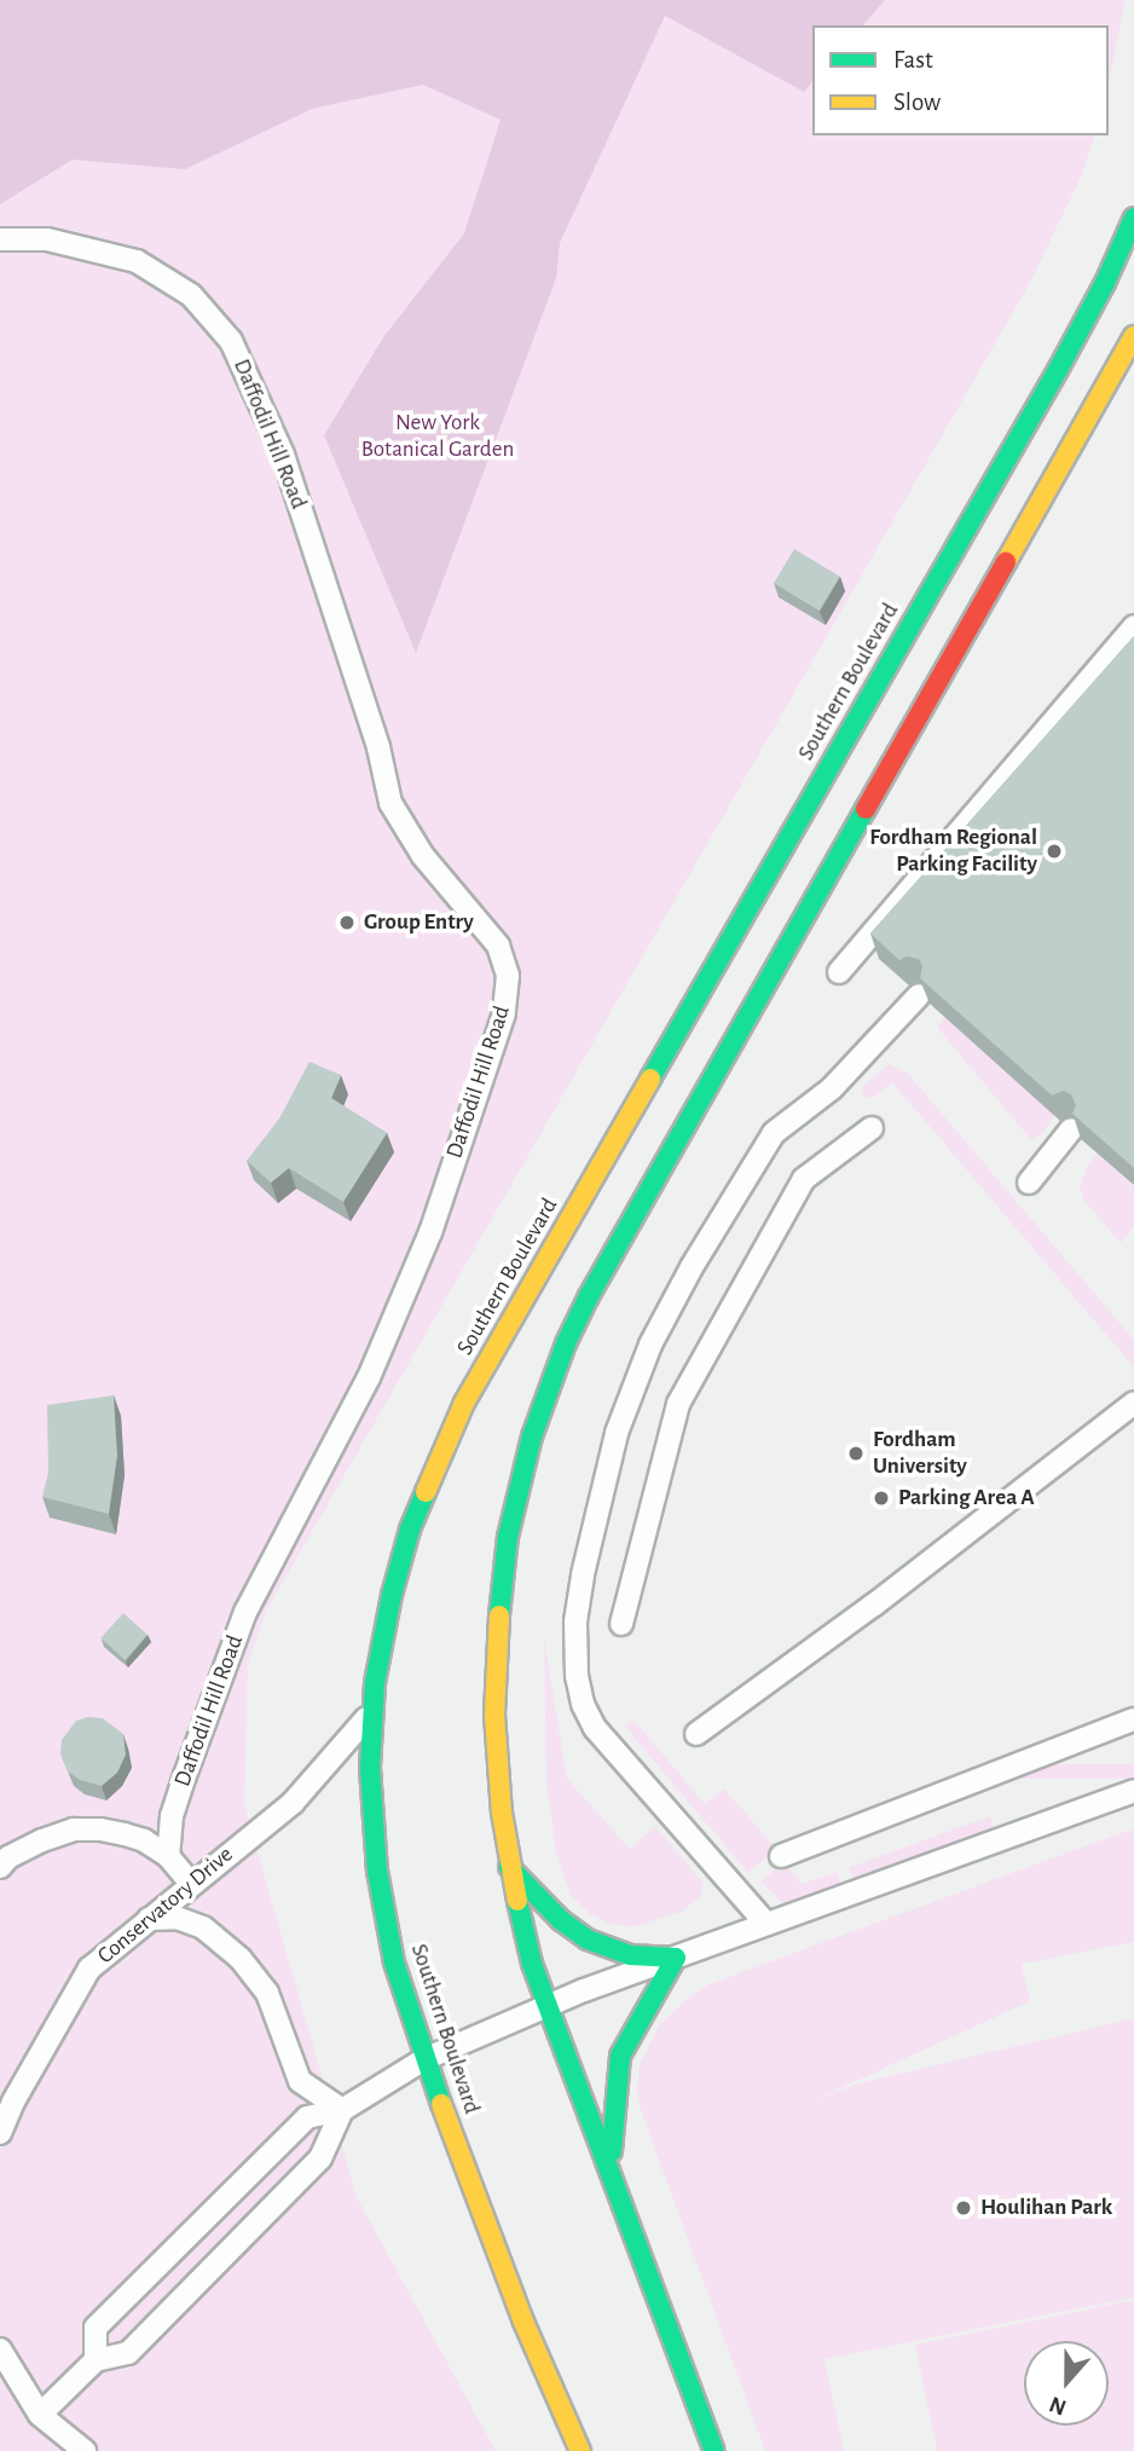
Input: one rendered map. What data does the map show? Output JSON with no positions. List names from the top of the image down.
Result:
{
  "streets": {
    "main road": ["Southern Boulevard"],
    "lane": ["Daffodil Hill Road", "Conservatory Drive"]
  },
  "crossings": [
    ["Southern Boulevard", "Conservatory Drive"]
  ],
  "parks": ["New York Botanical Garden"],
  "places": [
    "Fordham Regional Parking Facility",
    "Group Entry",
    "Fordham University",
    "Parking Area A",
    "Houlihan Park"
  ],
  "legend": ["Fast", "Slow"],
  "north": "bottom"
}
